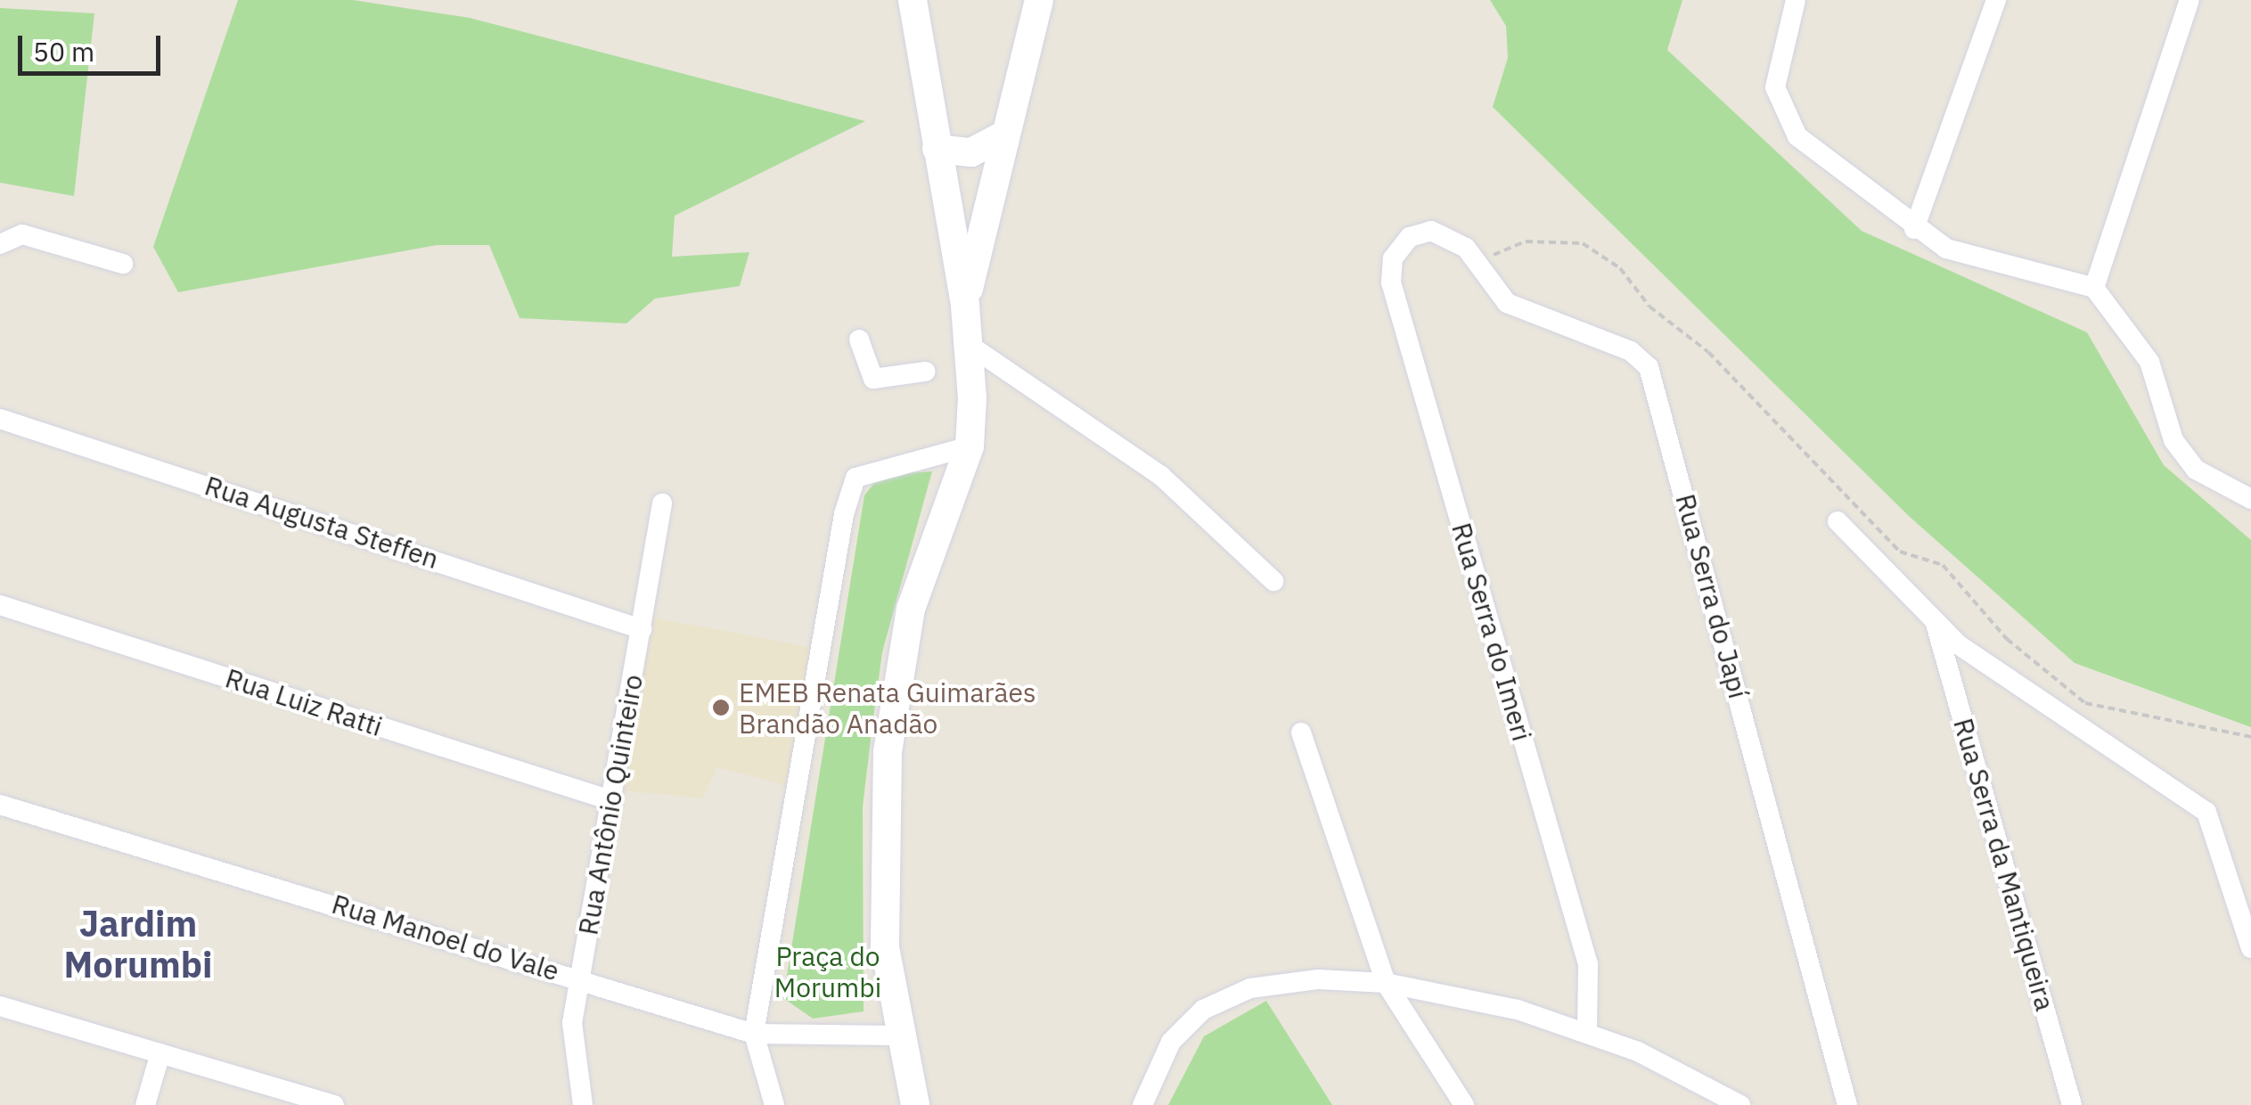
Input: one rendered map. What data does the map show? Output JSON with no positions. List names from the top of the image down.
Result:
{
  "streets": {
    "street": [
      "Rua Augusta Steffen",
      "Rua Serra do Japí",
      "Rua Serra do Imeri",
      "Rua Luiz Ratti",
      "Rua Antônio Quinteiro",
      "Rua Serra da Mantiqueira",
      "Rua Manoel do Vale"
    ]
  },
  "crossings": [
    ["Rua Augusta Steffen", "Rua Antônio Quinteiro"],
    ["Rua Serra do Japí", "Rua Serra do Imeri"],
    ["Rua Luiz Ratti", "Rua Antônio Quinteiro"],
    ["Rua Antônio Quinteiro", "Rua Manoel do Vale"]
  ],
  "districts": ["Jardim Morumbi"],
  "parks": ["Praça do Morumbi"],
  "places": ["EMEB Renata Guimarães Brandão Anadão"],
  "scale_bar": "50 m"
}
